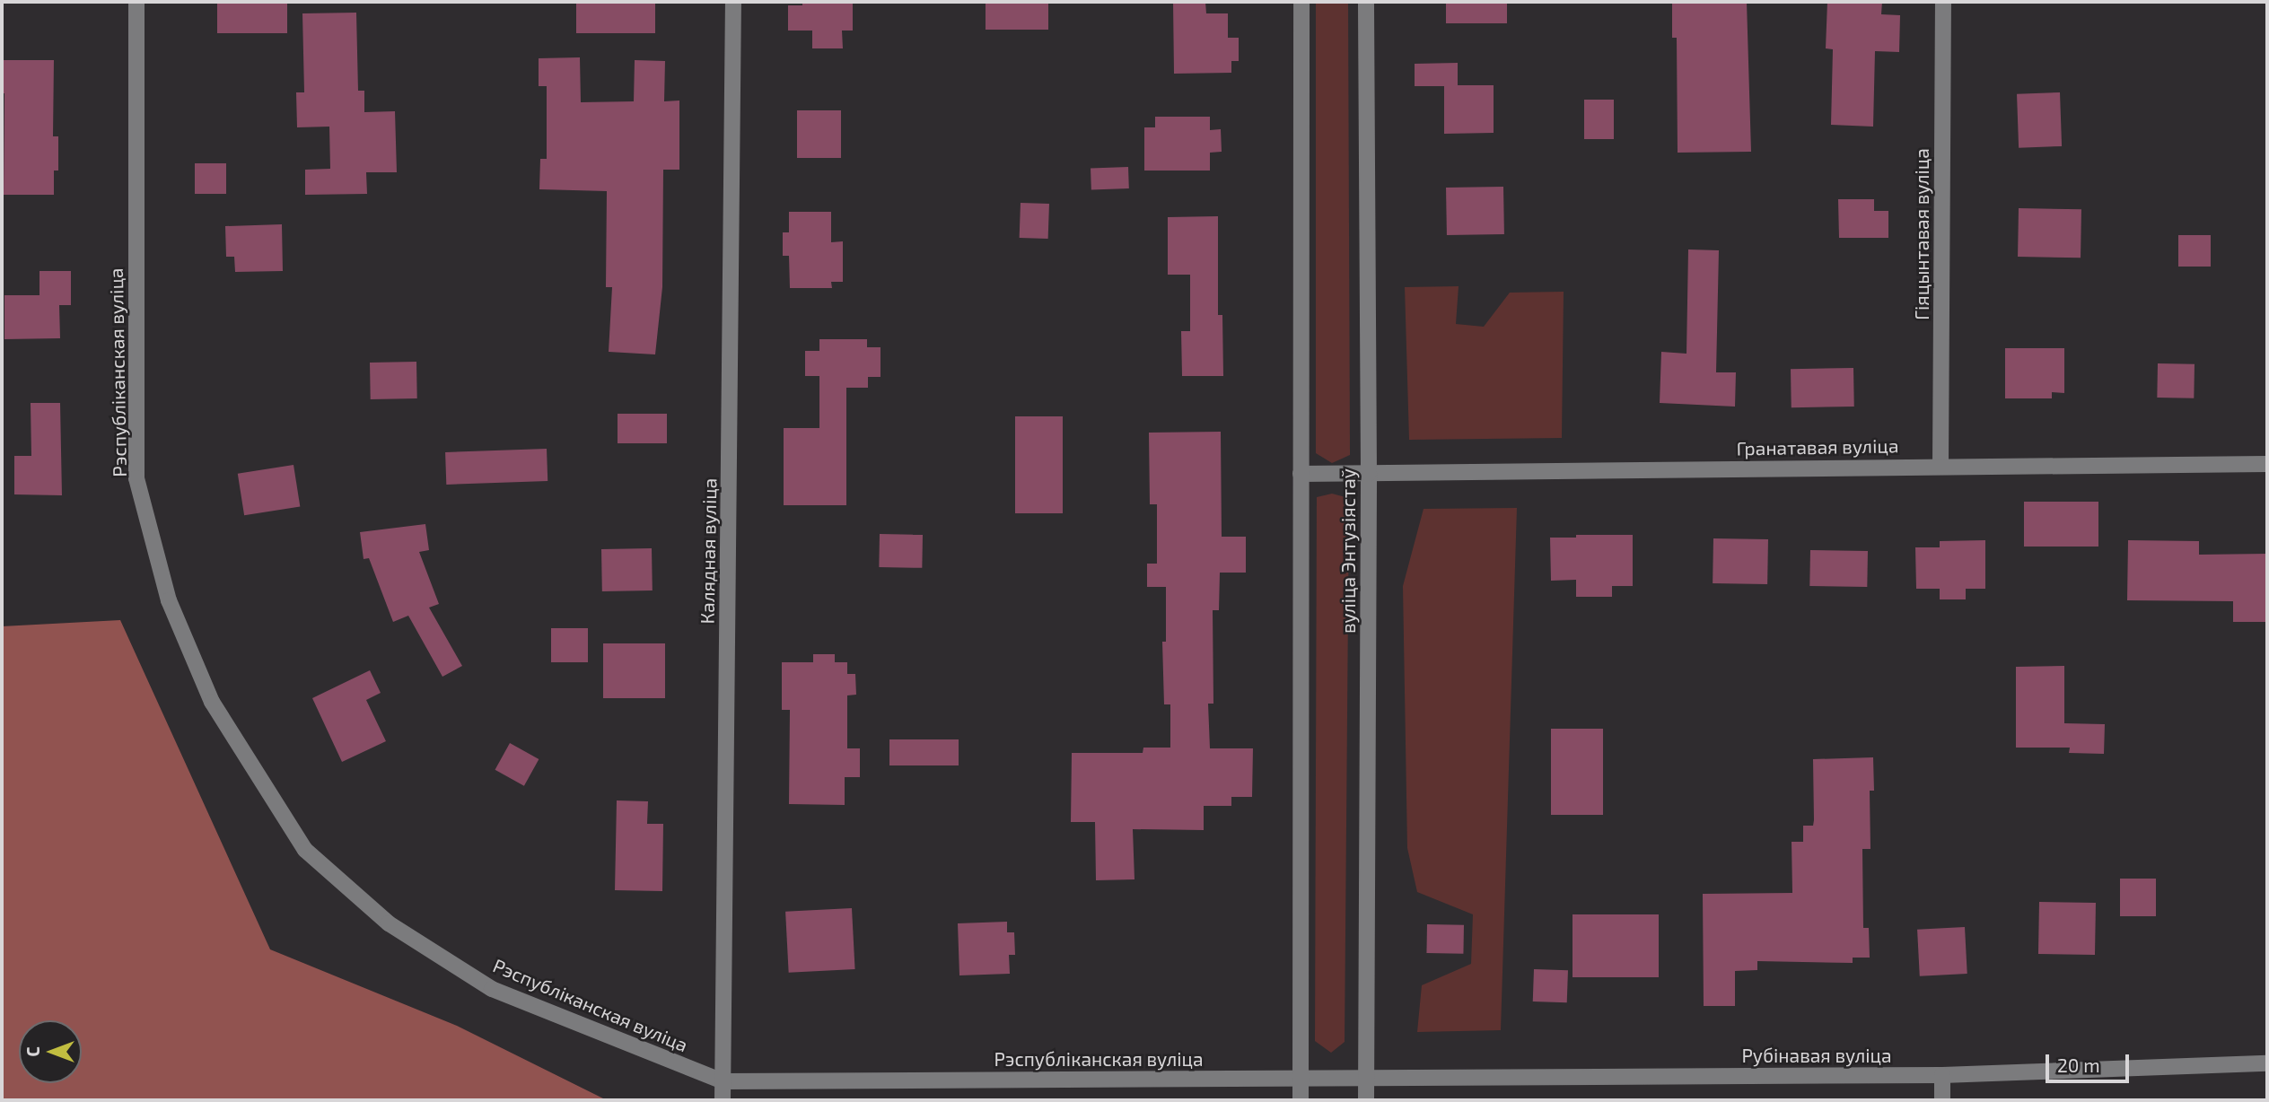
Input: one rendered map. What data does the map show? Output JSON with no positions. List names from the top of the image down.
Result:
{
  "streets": {
    "street": [
      "Гіяцынтавая вуліца",
      "Рэспубліканская вуліца",
      "Гранатавая вуліца",
      "Калядная вуліца",
      "вуліца Энтузіястаў",
      "Рубінавая вуліца"
    ]
  },
  "crossings": [
    ["Гіяцынтавая вуліца", "Гранатавая вуліца"],
    ["Рэспубліканская вуліца", "Калядная вуліца"],
    ["Рэспубліканская вуліца", "Рубінавая вуліца"],
    ["Гранатавая вуліца", "вуліца Энтузіястаў"],
    ["вуліца Энтузіястаў", "Рубінавая вуліца"]
  ],
  "scale_bar": "20 m",
  "north": "left"
}
